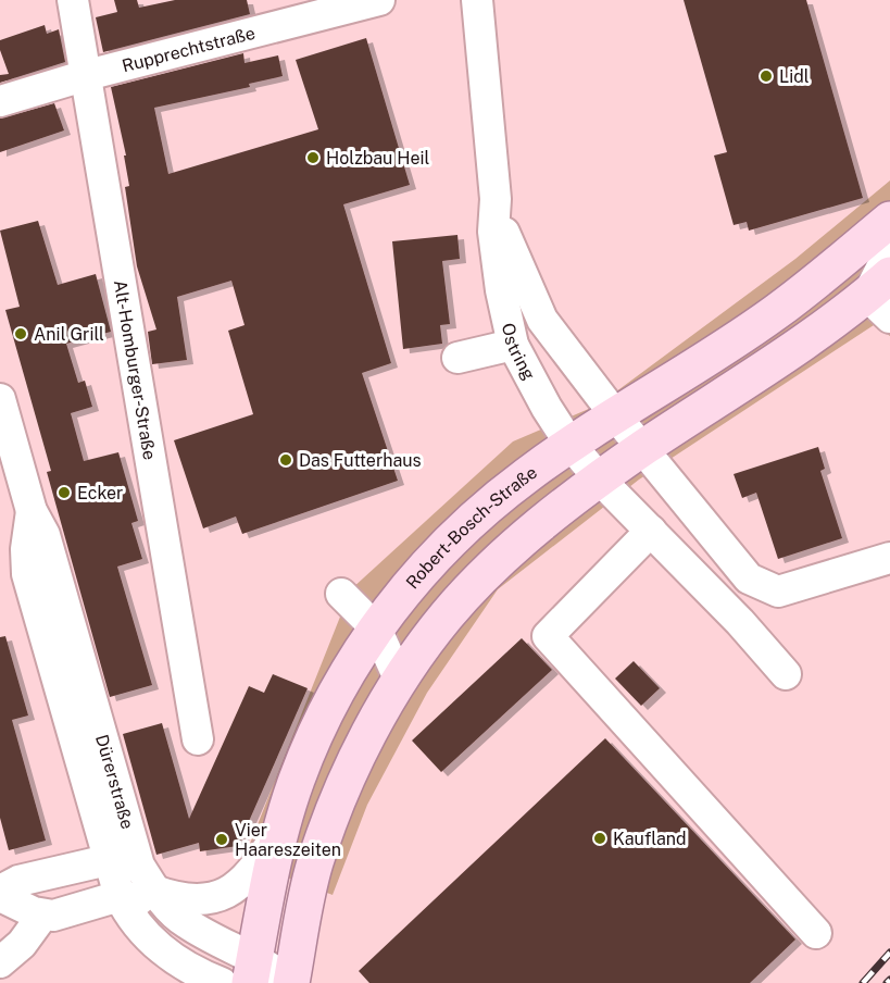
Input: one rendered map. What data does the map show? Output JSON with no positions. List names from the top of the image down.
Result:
{
  "streets": {
    "main road": ["Robert-Bosch-Straße"],
    "street": [
      "Rupprechtstraße",
      "Ostring",
      "Alt-Homburger-Straße",
      "Dürerstraße"
    ]
  },
  "crossings": [
    ["Rupprechtstraße", "Alt-Homburger-Straße"],
    ["Ostring", "Robert-Bosch-Straße"]
  ],
  "places": [
    "Lidl",
    "Holzbau Heil",
    "Anil Grill",
    "Das Futterhaus",
    "Ecker",
    "Kaufland",
    "Vier Haareszeiten"
  ]
}
